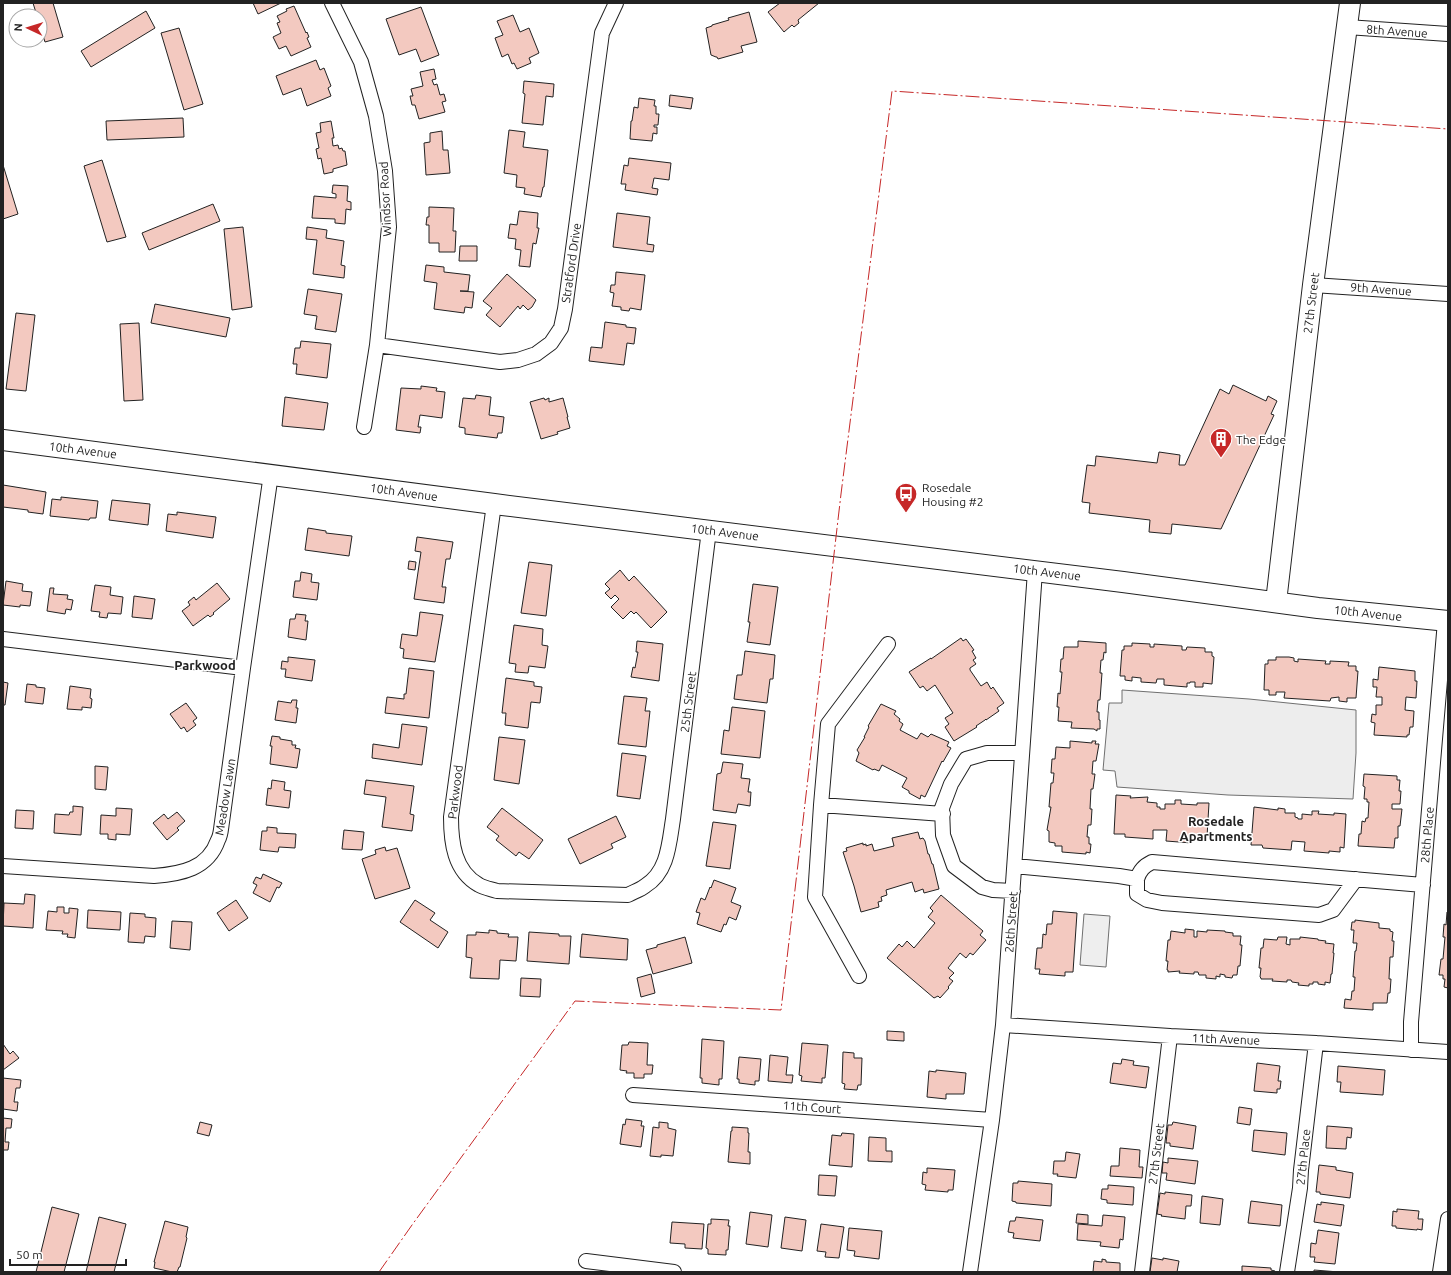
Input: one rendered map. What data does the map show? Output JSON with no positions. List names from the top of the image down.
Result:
{
  "streets": {
    "main road": ["27th Street", "10th Avenue"],
    "street": [
      "8th Avenue",
      "Windsor Road",
      "Stratford Drive",
      "9th Avenue",
      "25th Street",
      "Parkwood",
      "Meadow Lawn",
      "28th Place",
      "26th Street",
      "11th Avenue",
      "11th Court",
      "27th Place"
    ]
  },
  "crossings": [
    ["8th Avenue", "27th Street"],
    ["Windsor Road", "Stratford Drive"],
    ["9th Avenue", "27th Street"],
    ["27th Street", "10th Avenue"],
    ["27th Street", "11th Avenue"],
    ["10th Avenue", "25th Street"],
    ["10th Avenue", "Parkwood"],
    ["10th Avenue", "Meadow Lawn"],
    ["10th Avenue", "28th Place"],
    ["10th Avenue", "26th Street"],
    ["25th Street", "Parkwood"],
    ["28th Place", "11th Avenue"],
    ["26th Street", "11th Avenue"],
    ["26th Street", "11th Court"],
    ["11th Avenue", "27th Place"]
  ],
  "districts": ["Parkwood", "Rosedale Apartments"],
  "places": {
    "building": ["The Edge"],
    "bus stop": ["Rosedale Housing #2"]
  },
  "scale_bar": "50 m",
  "north": "left"
}
